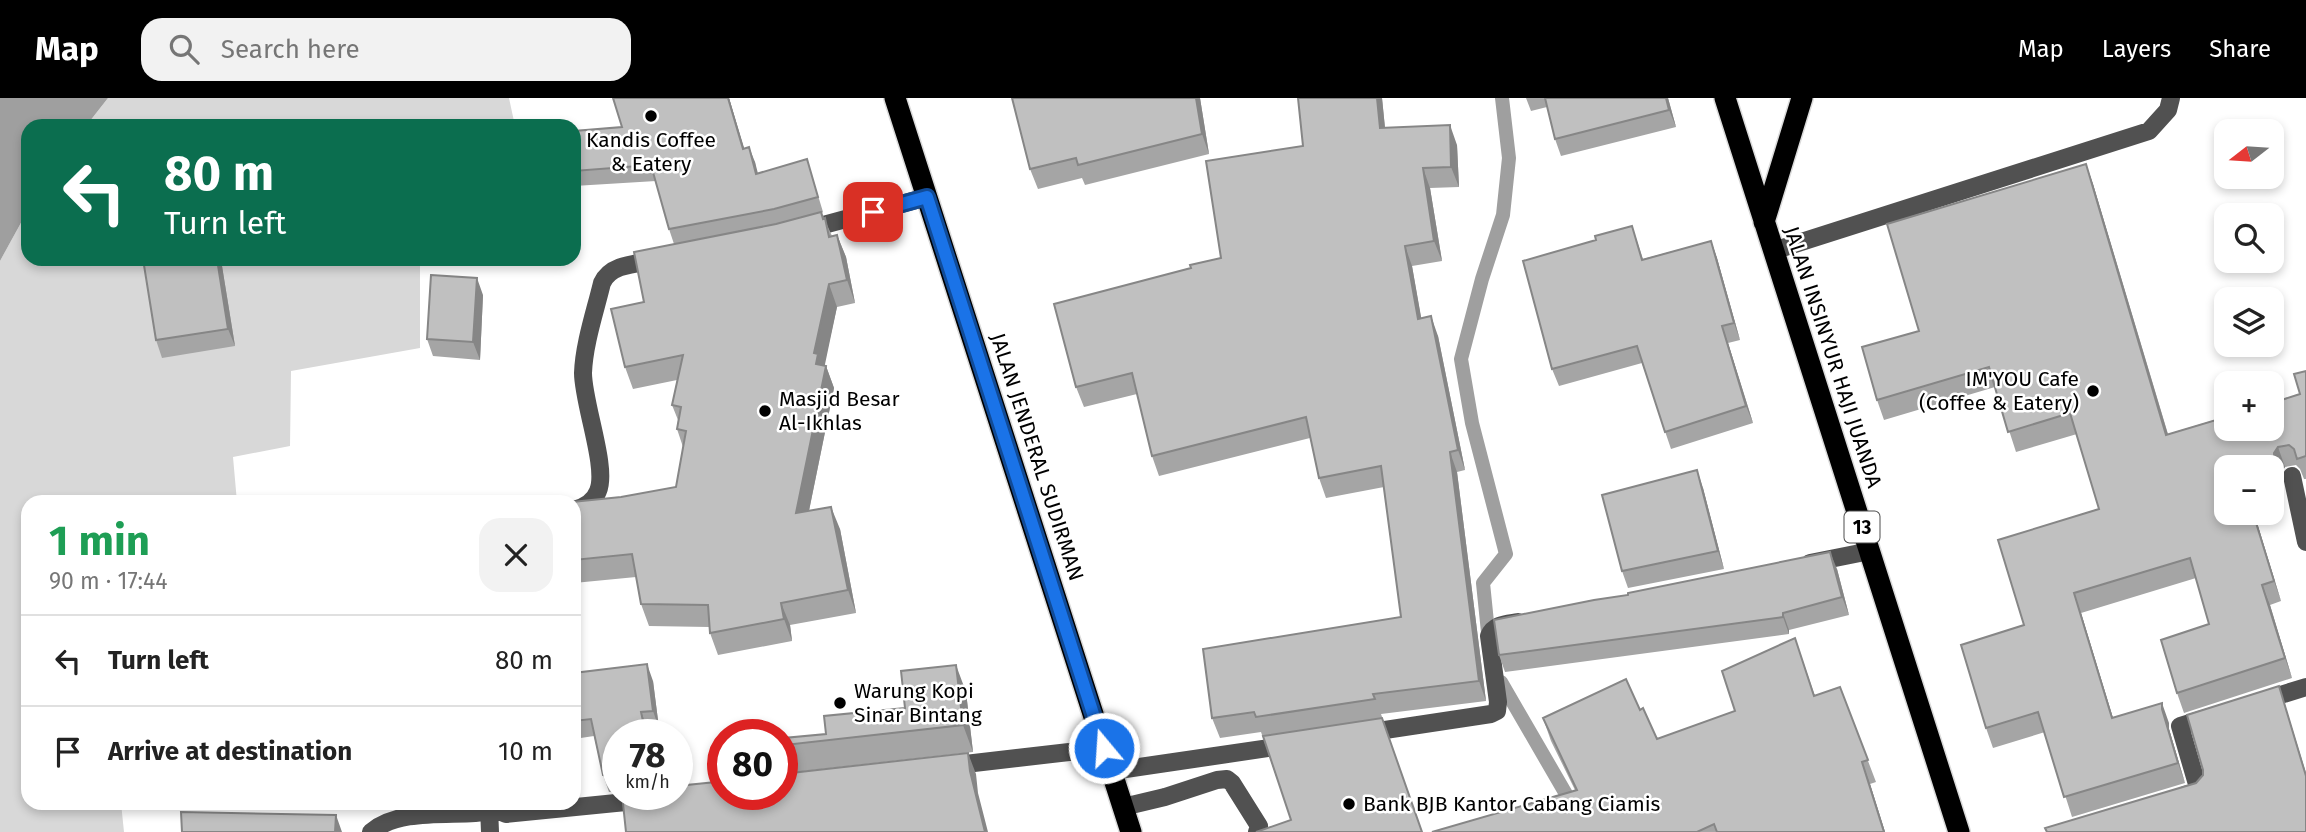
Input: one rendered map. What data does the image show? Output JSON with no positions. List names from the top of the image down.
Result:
{
  "streets": {
    "highway": ["JALAN INSINYUR HAJI JUANDA", "JALAN JENDERAL SUDIRMAN", "13"]
  },
  "places": [
    "Kandis Coffee & Eatery",
    "IM'YOU Cafe (Coffee & Eatery)",
    "Masjid Besar Al-Ikhlas",
    "Warung Kopi Sinar Bintang",
    "Bank BJB Kantor Cabang Ciamis"
  ],
  "north": "left",
  "page": {
    "header": "Map",
    "search": "Search here",
    "nav": ["Map", "Layers", "Share"],
    "map_buttons": ["+", "−"],
    "turn": ["80 m", "Turn left"],
    "heading": ["1 min", "90 m · 17:44"],
    "list": [
      {
        "name": "Turn left",
        "value": "80 m"
      },
      {
        "name": "Arrive at destination",
        "value": "10 m"
      }
    ],
    "speed": "78 km/h",
    "limit": "80"
  }
}
